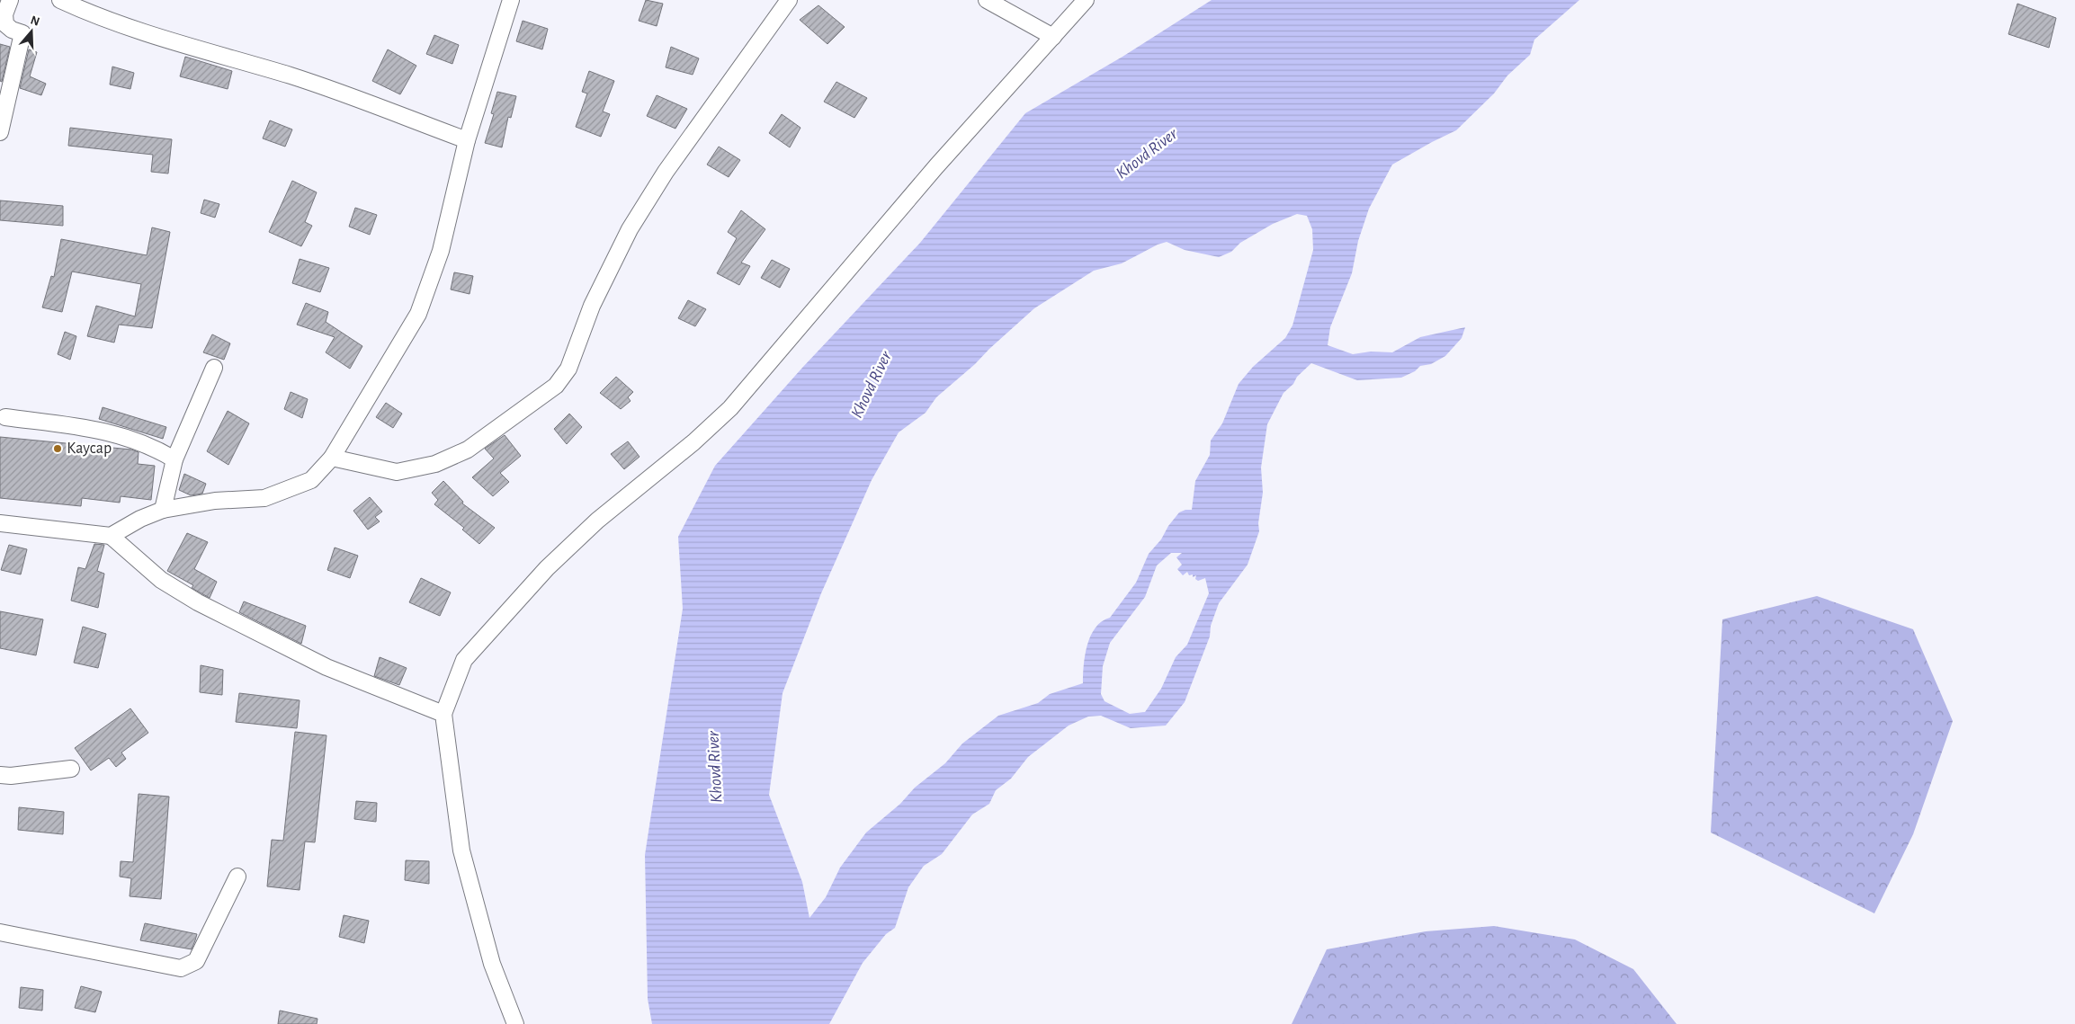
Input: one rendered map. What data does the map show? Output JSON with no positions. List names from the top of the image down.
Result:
{
  "water": ["Khovd River"],
  "places": ["Каусар"],
  "north": "top"
}
